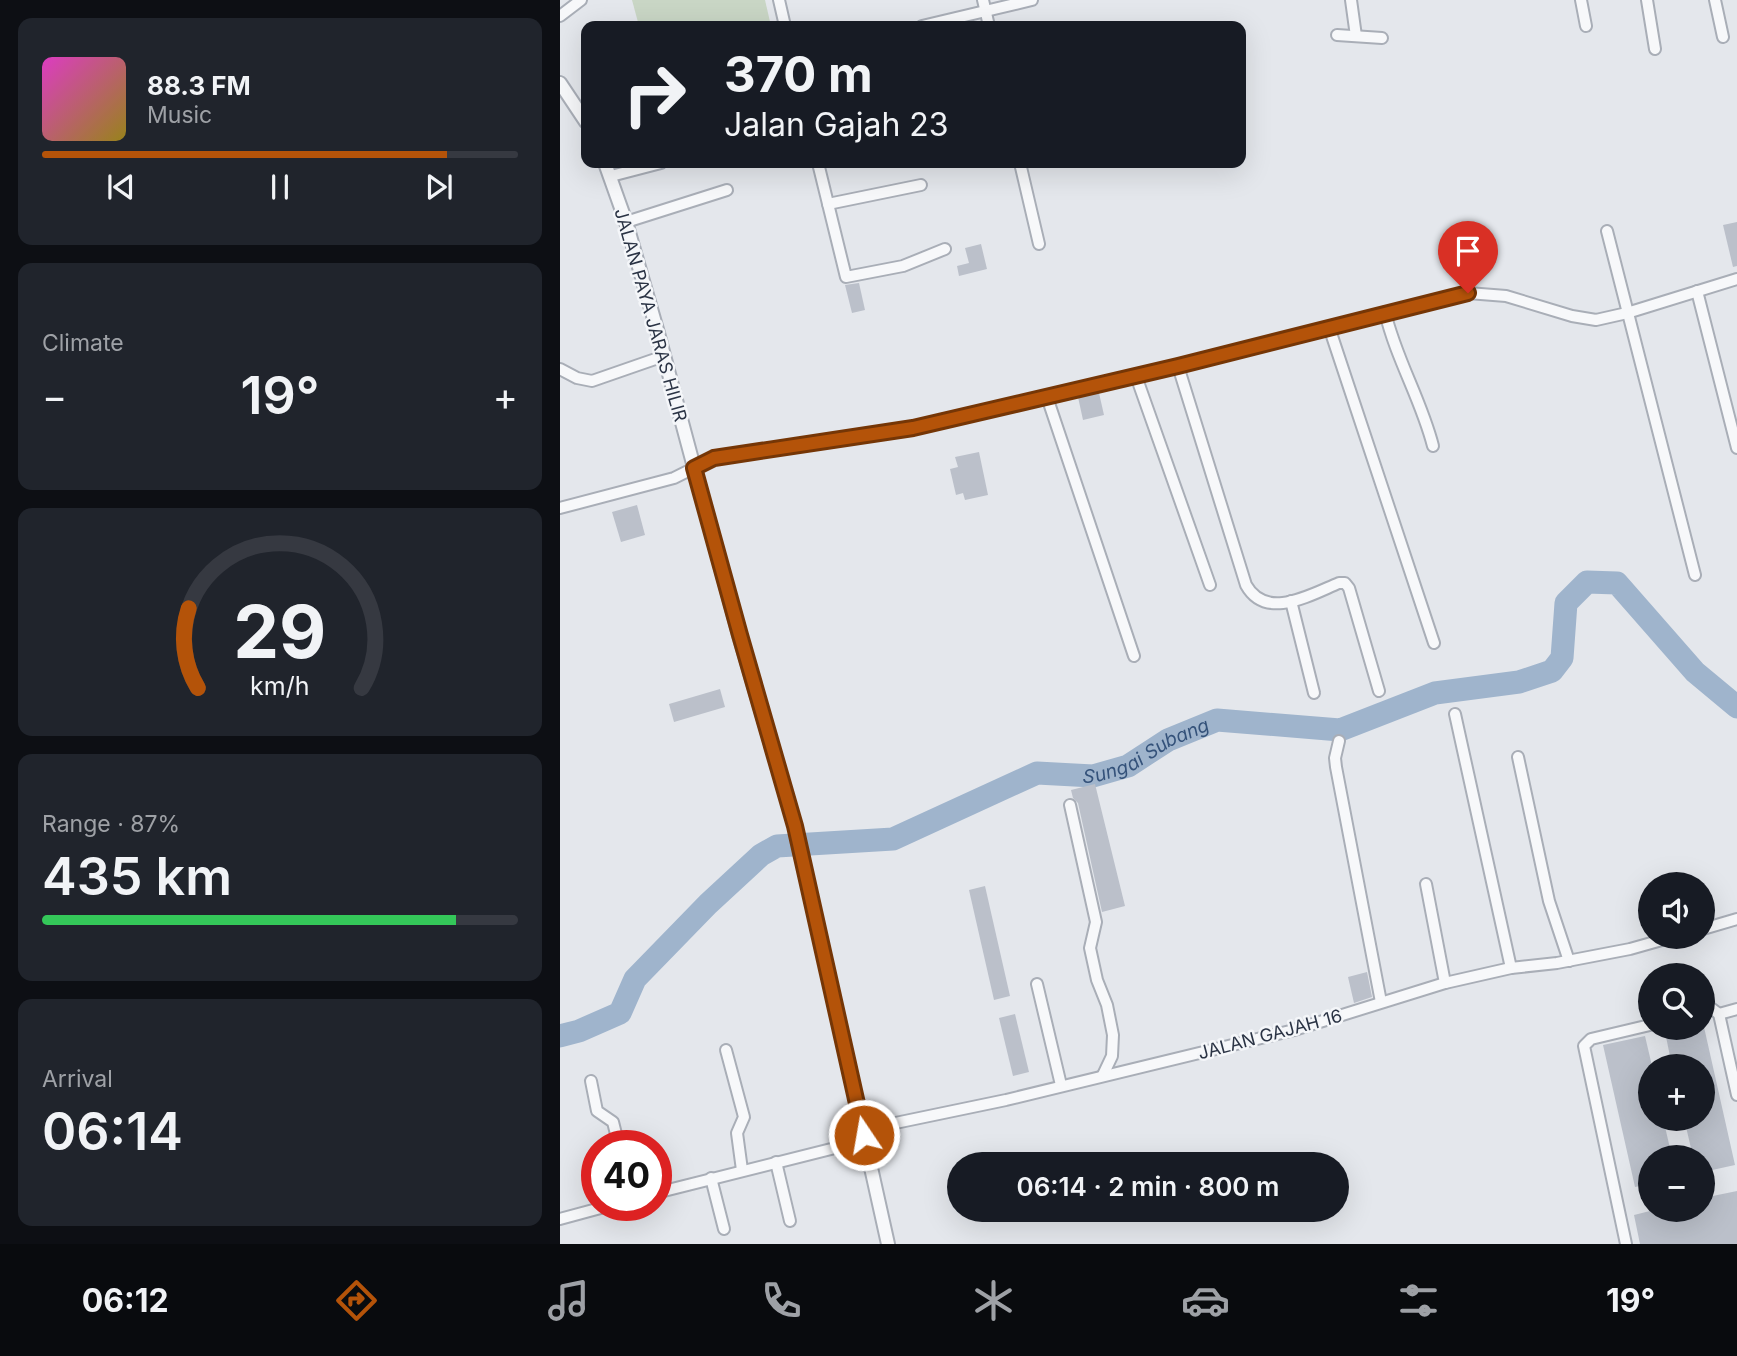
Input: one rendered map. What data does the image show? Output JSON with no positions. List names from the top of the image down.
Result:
{
  "streets": {
    "street": ["JALAN PAYA JARAS HILIR", "JALAN GAJAH 16"]
  },
  "crossings": [
    ["JALAN PAYA JARAS HILIR", "JALAN GAJAH 16"]
  ],
  "water": ["Sungai Subang"],
  "page": {
    "turn": ["370 m", "Jalan Gajah 23"],
    "song": ["88.3 FM", "Music"],
    "tile": [
      "Climate",
      ["Range · 87%", "435 km"],
      ["Arrival", "06:14"]
    ],
    "heat": ["−", "19°", "+"],
    "map_buttons": ["+", "−"],
    "limit": "40",
    "trip": "06:14 · 2 min · 800 m",
    "tabs": ["06:12", "19°"],
    "gauge": ["29", "km/h"]
  }
}
